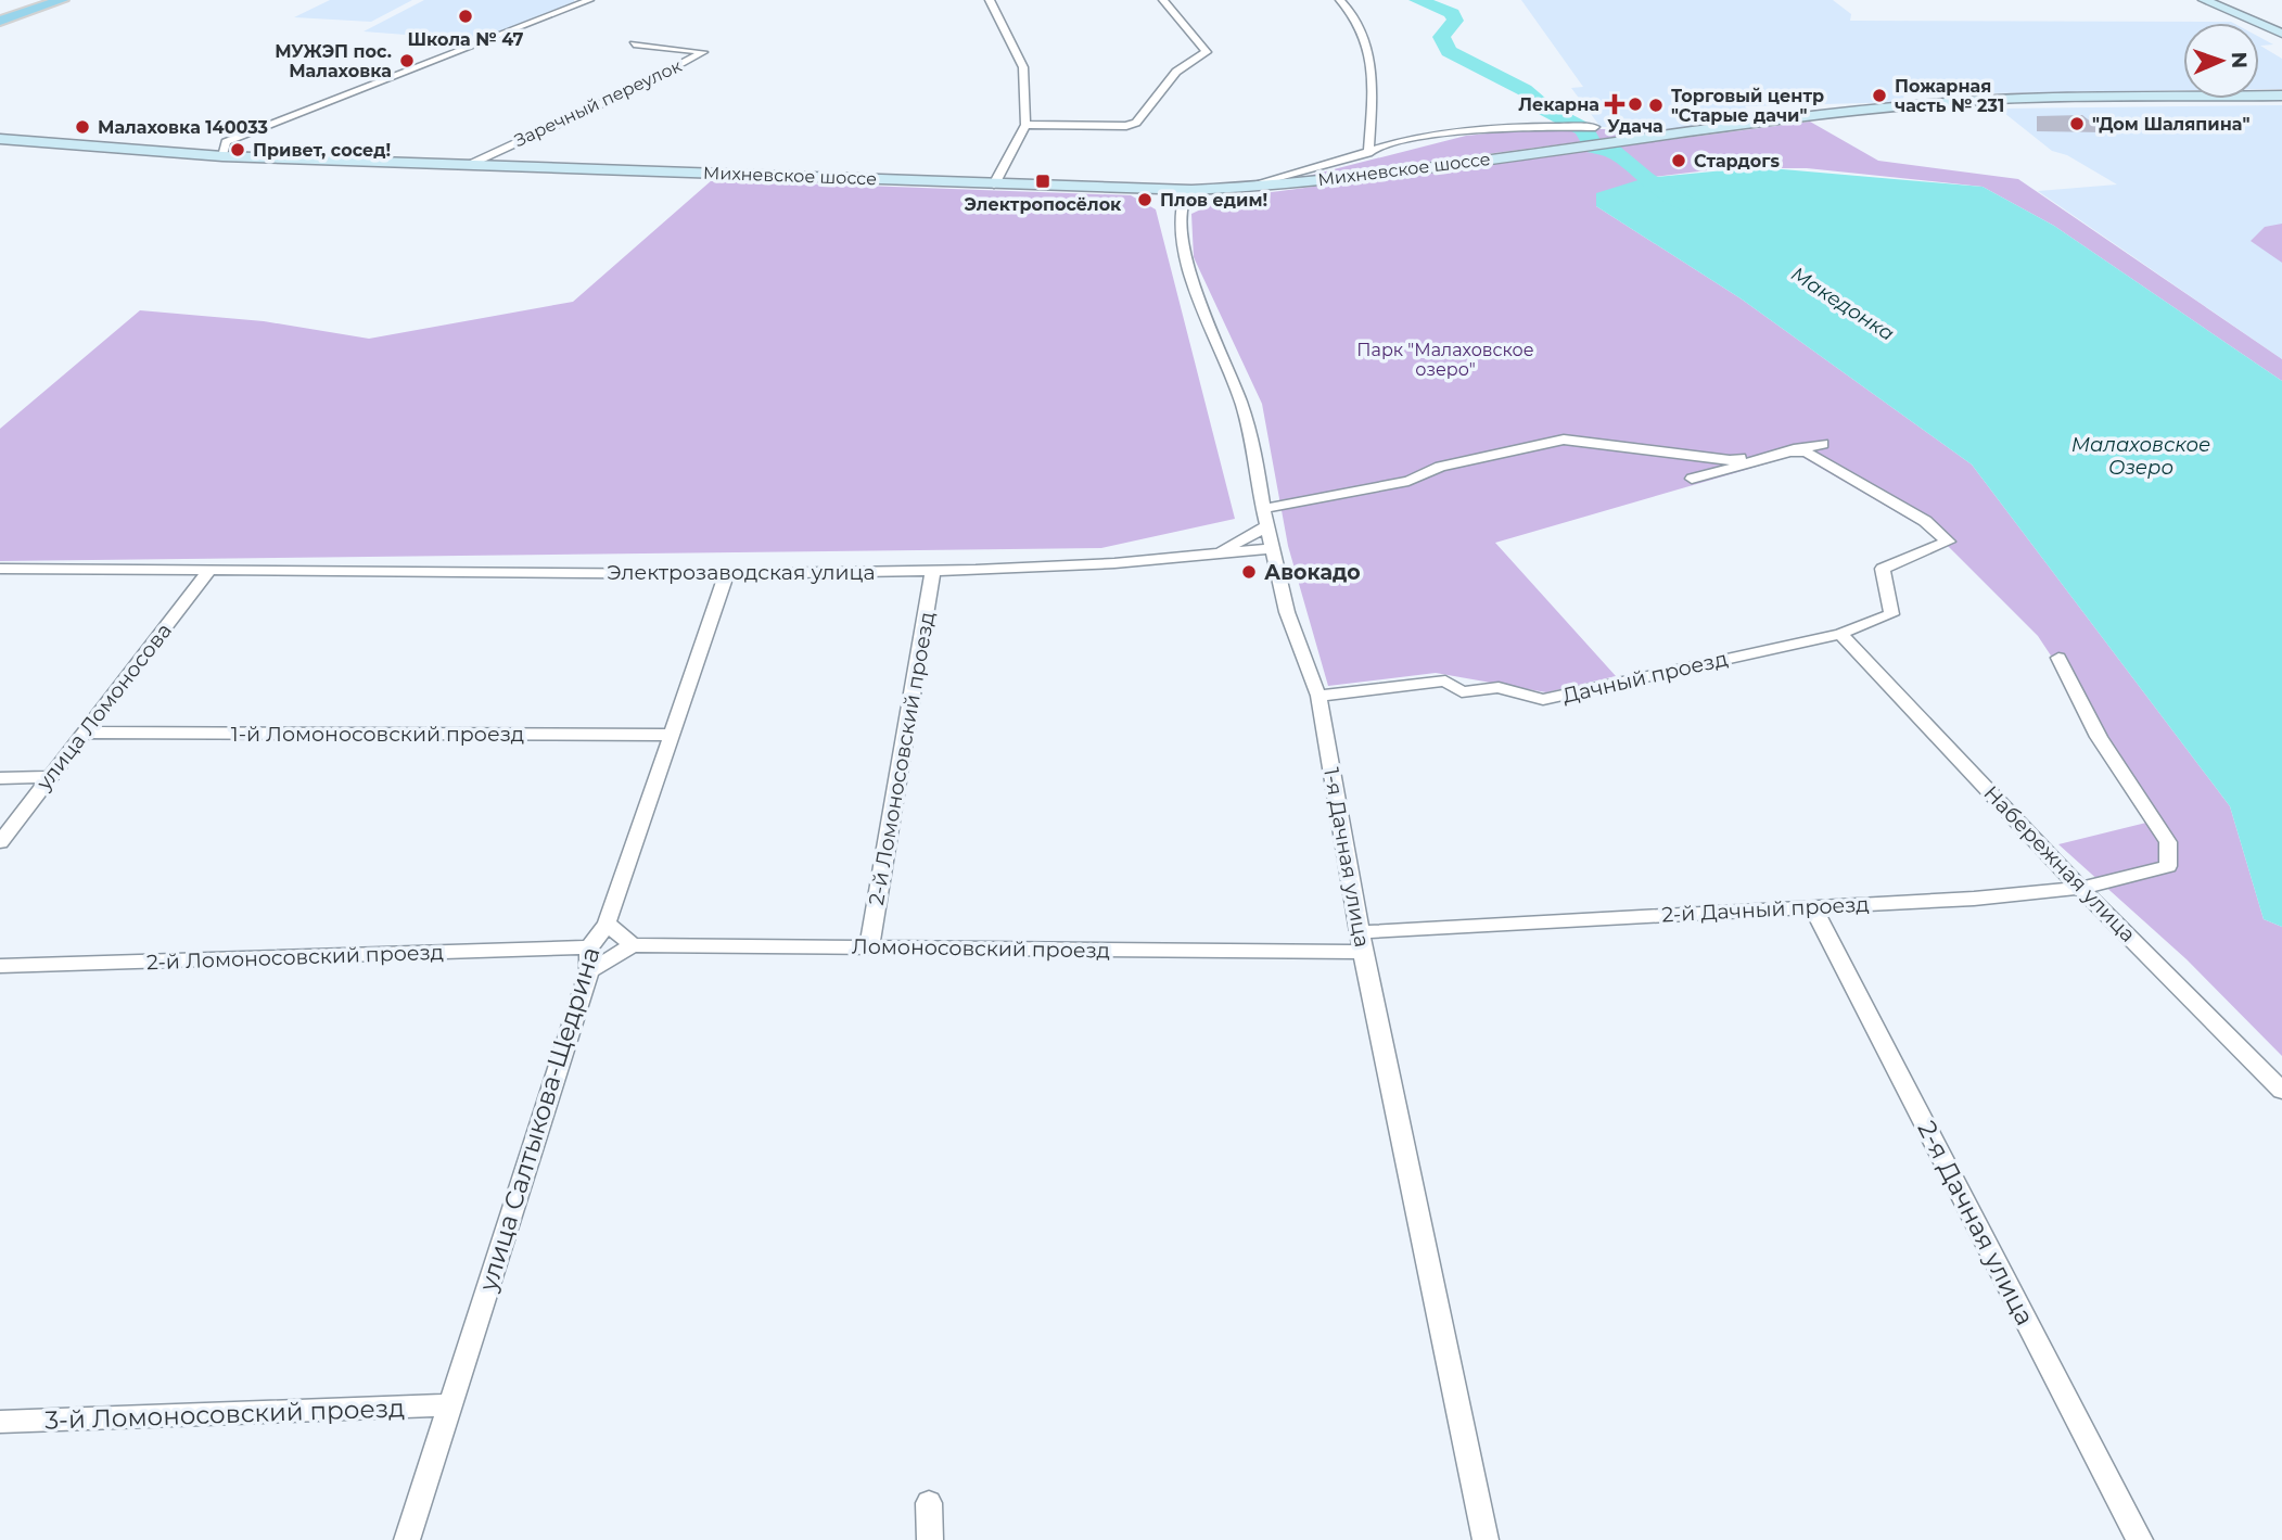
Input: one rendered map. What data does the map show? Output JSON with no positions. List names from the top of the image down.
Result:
{
  "streets": {
    "main road": ["Михневское шоссе"],
    "street": [
      "Заречный переулок",
      "Электрозаводская улица",
      "Дачный проезд",
      "улица Ломоносова",
      "1-й Ломоносовский проезд",
      "2-й Ломоносовский проезд",
      "1-я Дачная улица",
      "Набережная улица",
      "2-й Дачный проезд",
      "Ломоносовский проезд",
      "улица Салтыкова-Щедрина",
      "2-я Дачная улица",
      "3-й Ломоносовский проезд"
    ]
  },
  "crossings": [
    ["Заречный переулок", "Михневское шоссе"],
    ["Михневское шоссе", "1-я Дачная улица"],
    ["Электрозаводская улица", "улица Ломоносова"],
    ["Электрозаводская улица", "2-й Ломоносовский проезд"],
    ["Электрозаводская улица", "1-я Дачная улица"],
    ["Электрозаводская улица", "улица Салтыкова-Щедрина"],
    ["Дачный проезд", "1-я Дачная улица"],
    ["Дачный проезд", "Набережная улица"],
    ["улица Ломоносова", "1-й Ломоносовский проезд"],
    ["1-й Ломоносовский проезд", "улица Салтыкова-Щедрина"],
    ["2-й Ломоносовский проезд", "Ломоносовский проезд"],
    ["2-й Ломоносовский проезд", "улица Салтыкова-Щедрина"],
    ["1-я Дачная улица", "2-й Дачный проезд"],
    ["1-я Дачная улица", "Ломоносовский проезд"],
    ["Набережная улица", "2-й Дачный проезд"],
    ["2-й Дачный проезд", "Ломоносовский проезд"],
    ["2-й Дачный проезд", "2-я Дачная улица"],
    ["улица Салтыкова-Щедрина", "3-й Ломоносовский проезд"]
  ],
  "water": ["Македонка", "Малаховское Озеро"],
  "parks": ["Парк \"Малаховское озеро\""],
  "places": {
    "other": [
      "Школа № 47",
      "МУЖЭП пос. Малаховка",
      "Пожарная часть № 231",
      "Удача",
      "Торговый центр \"Старые дачи\"",
      "\"Дом Шаляпина\"",
      "Малаховка 140033",
      "Привет, сосед!",
      "Стардогs",
      "Плов едим!",
      "Авокадо"
    ],
    "health": ["Лекарна"],
    "transit": ["Электропосёлок"]
  },
  "north": "right"
}
